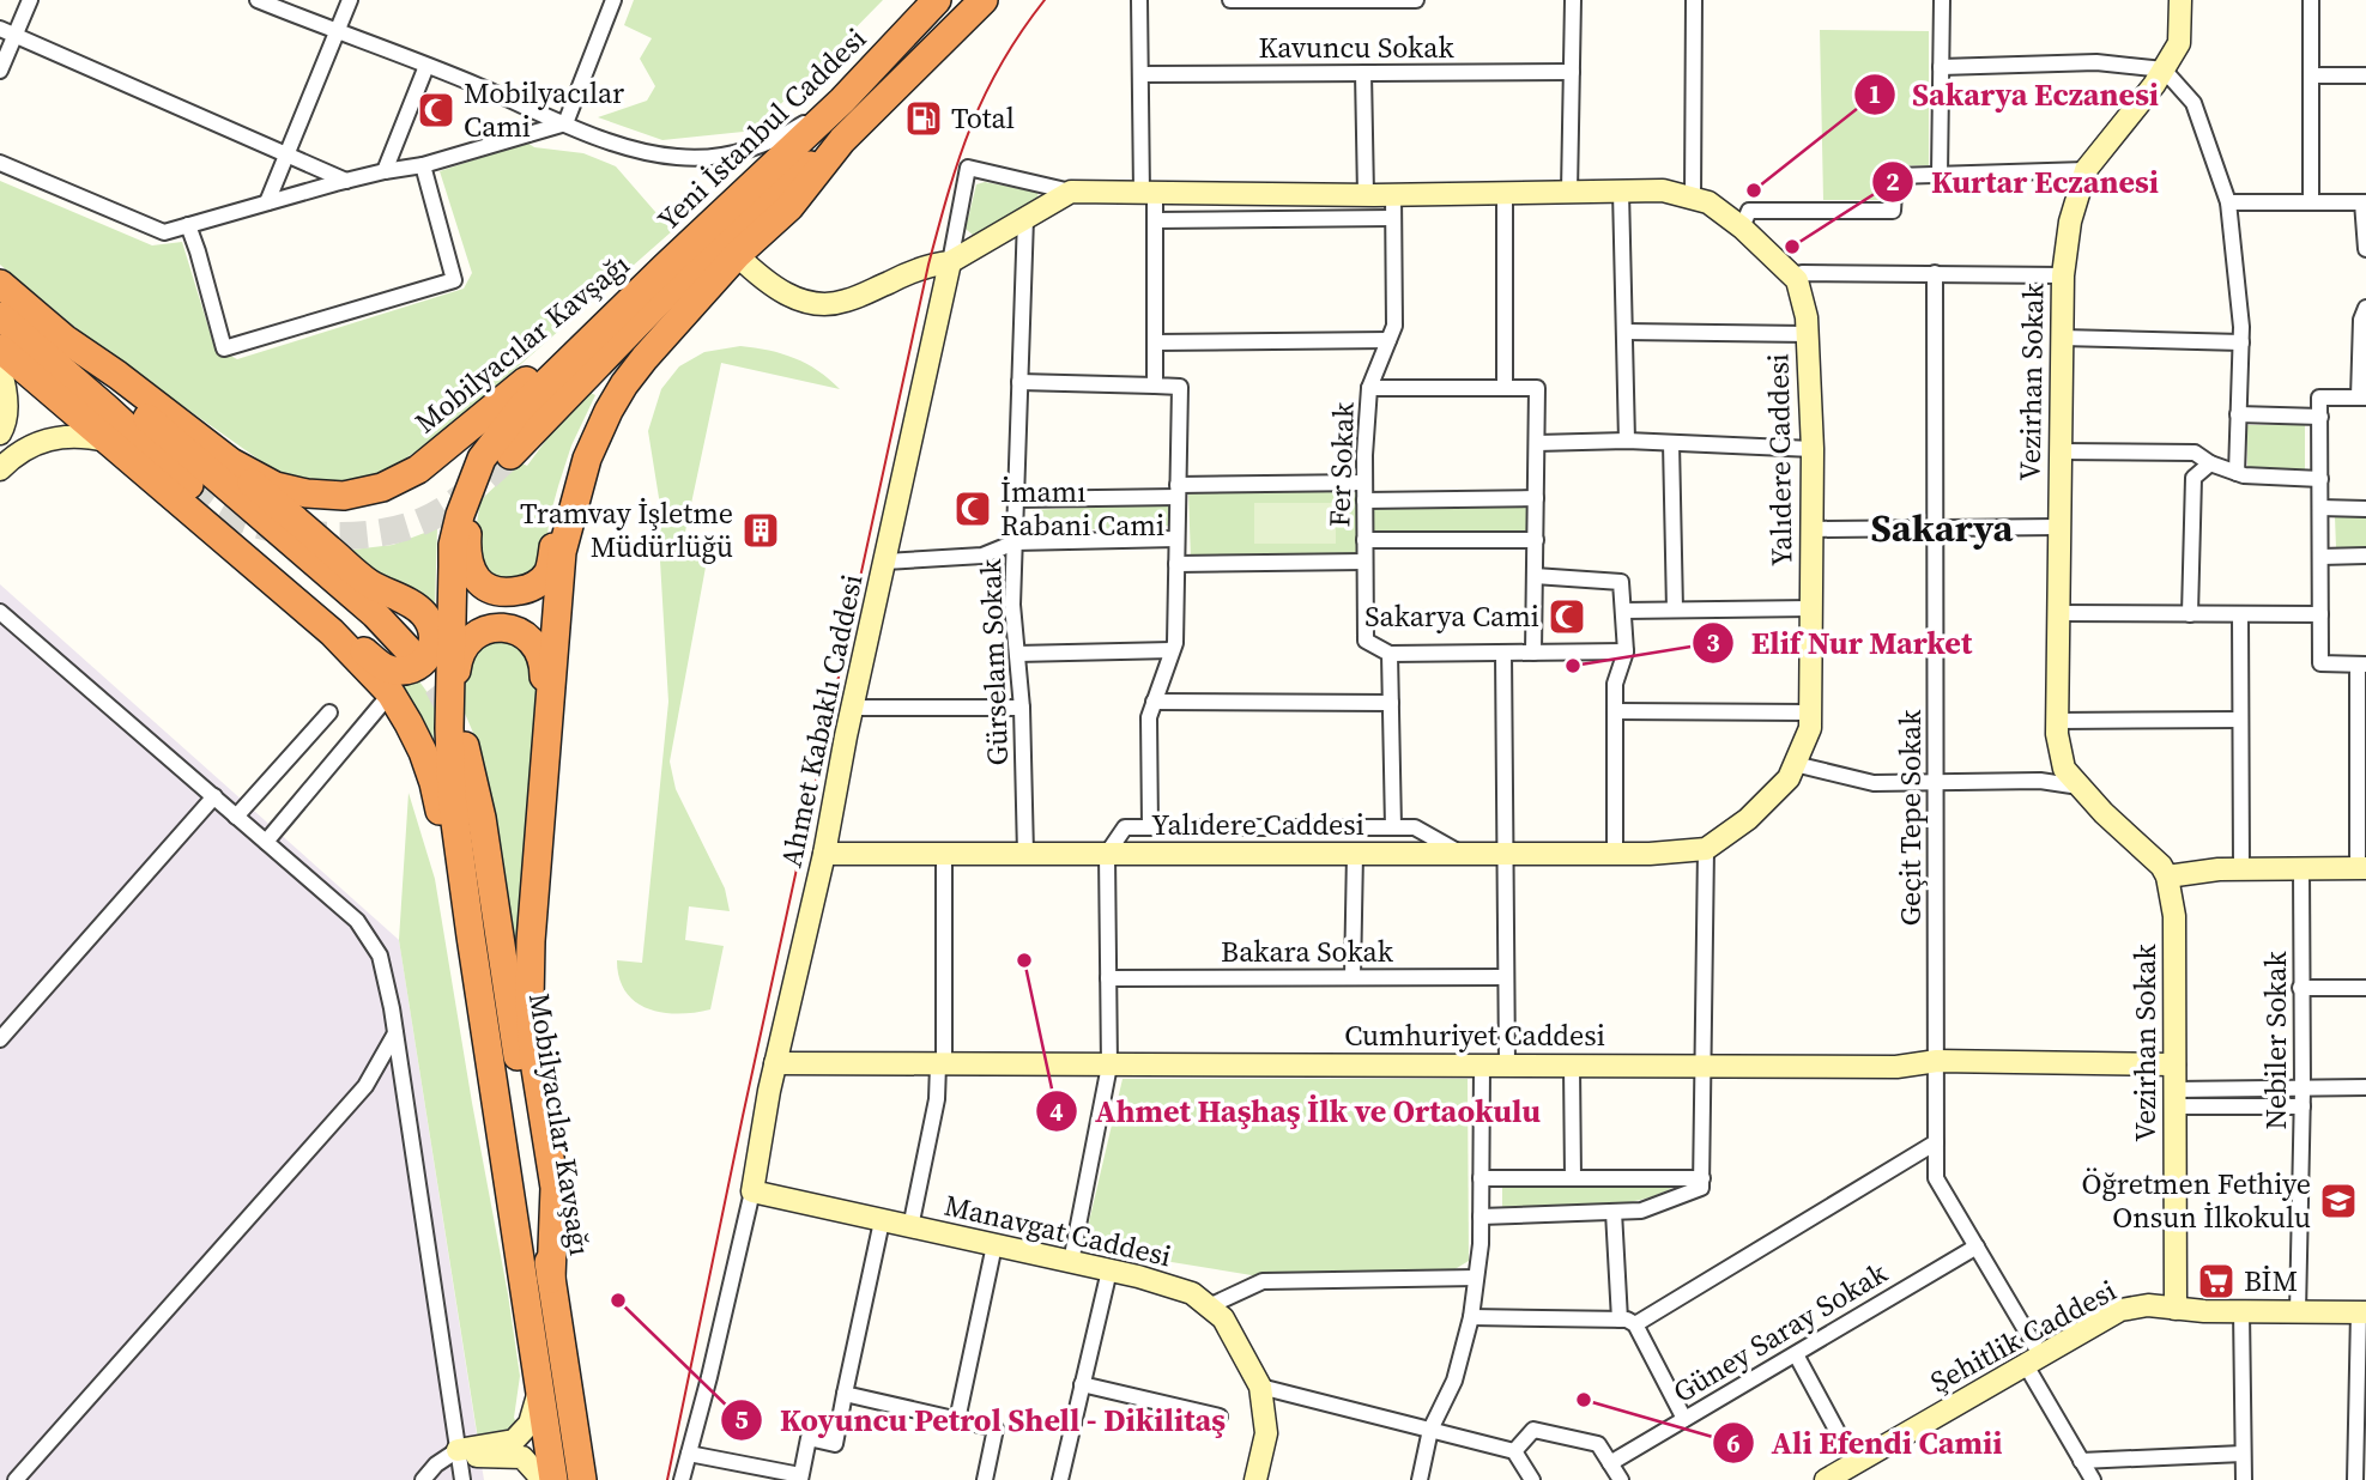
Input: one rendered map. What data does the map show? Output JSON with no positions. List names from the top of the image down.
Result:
{
  "streets": {
    "highway": ["Yeni İstanbul Caddesi", "Mobilyacılar Kavşağı"],
    "street": [
      "Kavuncu Sokak",
      "Vezirhan Sokak",
      "Yalıdere Caddesi",
      "Fer Sokak",
      "Gürselam Sokak",
      "Ahmet Kabaklı Caddesi",
      "Geçit Tepe Sokak",
      "Bakara Sokak",
      "Cumhuriyet Caddesi",
      "Nebiler Sokak",
      "Manavgat Caddesi",
      "Güney Saray Sokak",
      "Şehitlik Caddesi"
    ]
  },
  "crossings": [
    ["Yeni İstanbul Caddesi", "Mobilyacılar Kavşağı"],
    ["Vezirhan Sokak", "Cumhuriyet Caddesi"],
    ["Vezirhan Sokak", "Şehitlik Caddesi"],
    ["Yalıdere Caddesi", "Gürselam Sokak"],
    ["Yalıdere Caddesi", "Ahmet Kabaklı Caddesi"],
    ["Ahmet Kabaklı Caddesi", "Cumhuriyet Caddesi"],
    ["Ahmet Kabaklı Caddesi", "Manavgat Caddesi"],
    ["Geçit Tepe Sokak", "Cumhuriyet Caddesi"],
    ["Geçit Tepe Sokak", "Güney Saray Sokak"],
    ["Geçit Tepe Sokak", "Şehitlik Caddesi"],
    ["Nebiler Sokak", "Şehitlik Caddesi"]
  ],
  "districts": ["Sakarya"],
  "places": {
    "mosque": ["Mobilyacılar Cami", "İmamı Rabani Cami", "Sakarya Cami"],
    "fuel station": ["Total"],
    "other": [
      "Sakarya Eczanesi",
      "Kurtar Eczanesi",
      "Elif Nur Market",
      "Ahmet Haşhaş İlk ve Ortaokulu",
      "Koyuncu Petrol Shell - Dikilitaş",
      "Ali Efendi Camii"
    ],
    "building": ["Tramvay İşletme Müdürlüğü"],
    "school or university": ["Öğretmen Fethiye Onsun İlkokulu"],
    "supermarket": ["BİM"]
  }
}
